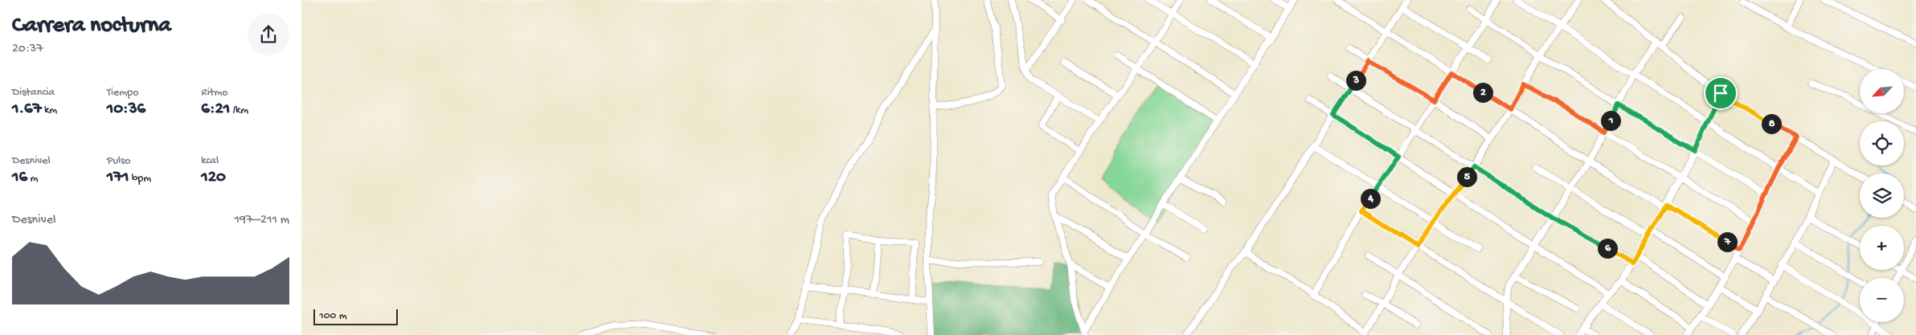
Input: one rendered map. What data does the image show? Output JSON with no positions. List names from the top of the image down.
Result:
{
  "scale_bar": "100 m",
  "north": "bottom left",
  "page": {
    "heading": ["Carrera nocturna", "20:37"],
    "stats": [
      ["Distancia", "1.67 km"],
      ["Tiempo", "10:36"],
      ["Ritmo", "6:21 /km"],
      ["Desnivel", "16 m"],
      ["Pulso", "171 bpm"],
      ["kcal", "120"]
    ],
    "map_buttons": ["+", "−"],
    "pins": [
      "3",
      "2",
      "1",
      "8",
      "5",
      "4",
      "7",
      "6"
    ],
    "chart": ["Desnivel", "197–211 m"],
    "scale": "100 m"
  }
}
